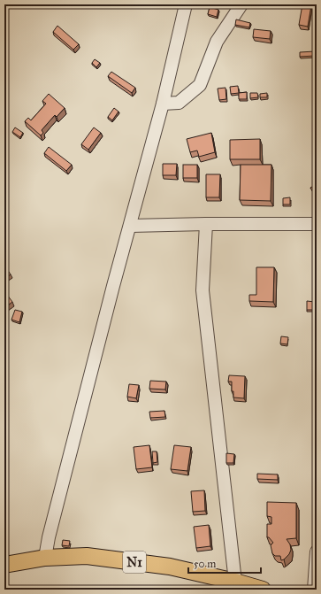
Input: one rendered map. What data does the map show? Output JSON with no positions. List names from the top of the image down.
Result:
{
  "streets": {
    "main road": ["N1"]
  },
  "scale_bar": "50 m"
}
